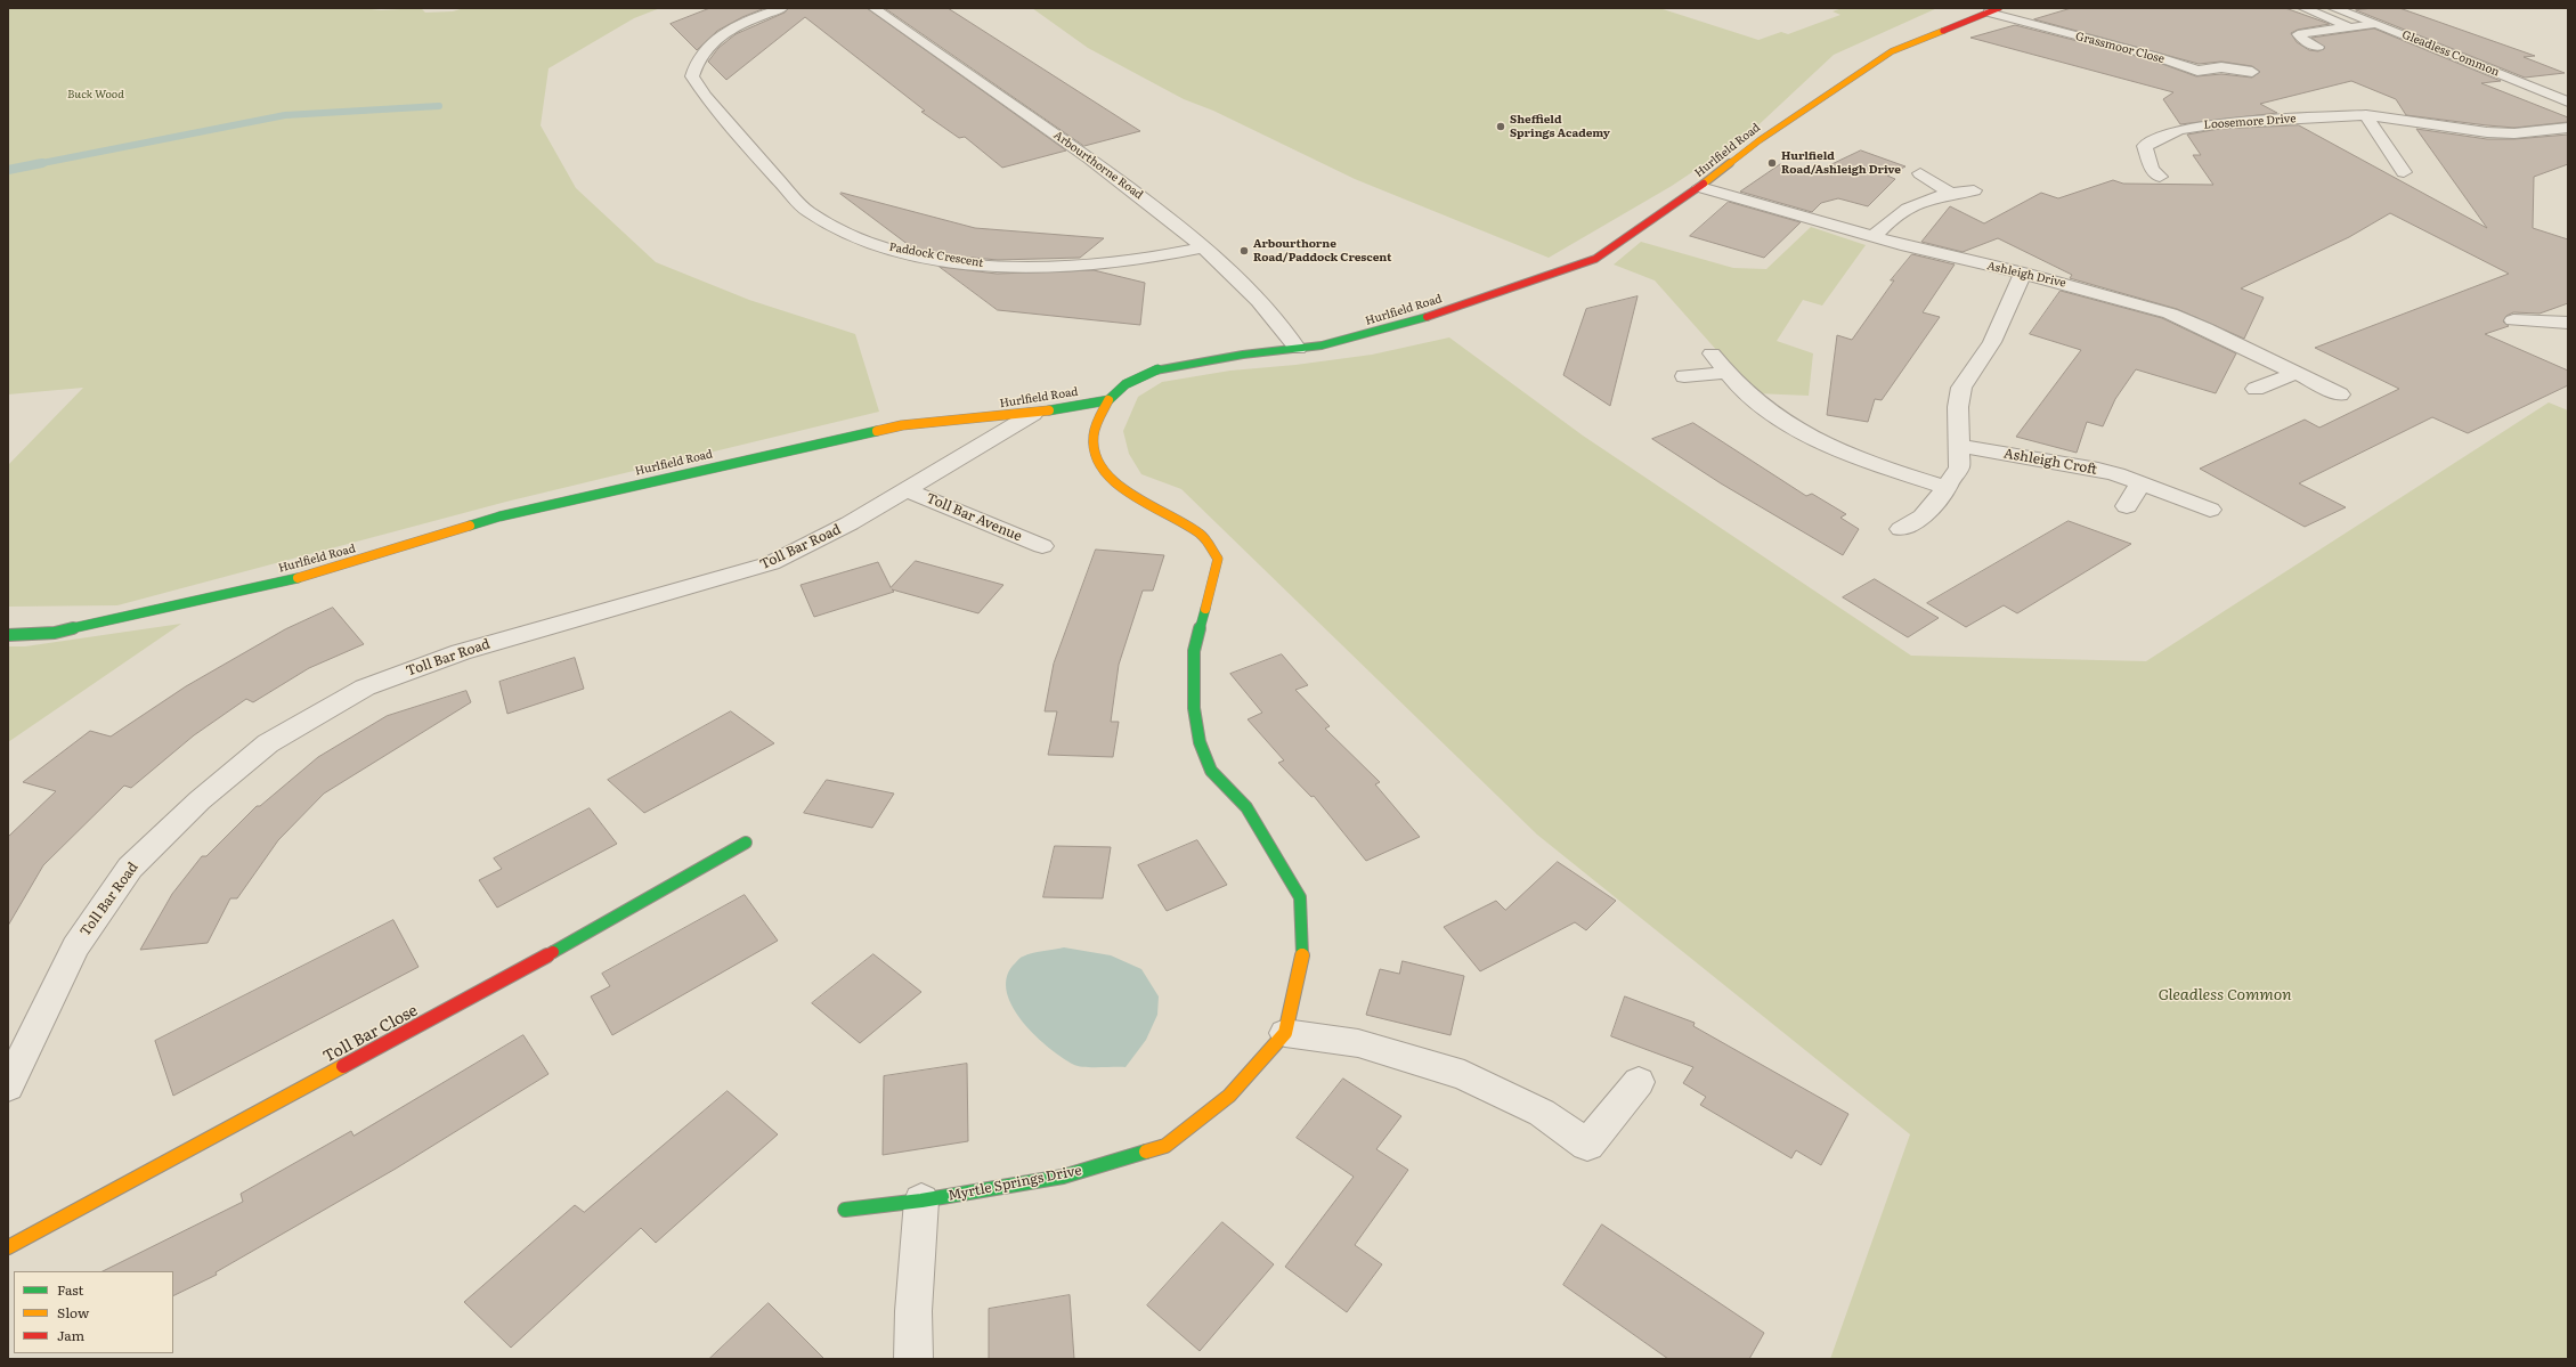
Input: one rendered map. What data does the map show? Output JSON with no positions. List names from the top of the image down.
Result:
{
  "streets": {
    "street": [
      "Grassmoor Close",
      "Gleadless Common",
      "Loosemore Drive",
      "Hurlfield Road",
      "Arbourthorne Road",
      "Paddock Crescent",
      "Ashleigh Drive",
      "Ashleigh Croft",
      "Toll Bar Avenue",
      "Toll Bar Road",
      "Toll Bar Close",
      "Myrtle Springs Drive"
    ]
  },
  "crossings": [
    ["Grassmoor Close", "Hurlfield Road"],
    ["Hurlfield Road", "Arbourthorne Road"],
    ["Hurlfield Road", "Ashleigh Drive"],
    ["Hurlfield Road", "Toll Bar Road"],
    ["Hurlfield Road", "Myrtle Springs Drive"],
    ["Arbourthorne Road", "Paddock Crescent"],
    ["Toll Bar Avenue", "Toll Bar Road"]
  ],
  "parks": ["Buck Wood", "Gleadless Common"],
  "places": ["Sheffield Springs Academy", "Hurlfield Road/Ashleigh Drive", "Arbourthorne Road/Paddock Crescent"],
  "legend": ["Fast", "Slow", "Jam"]
}
